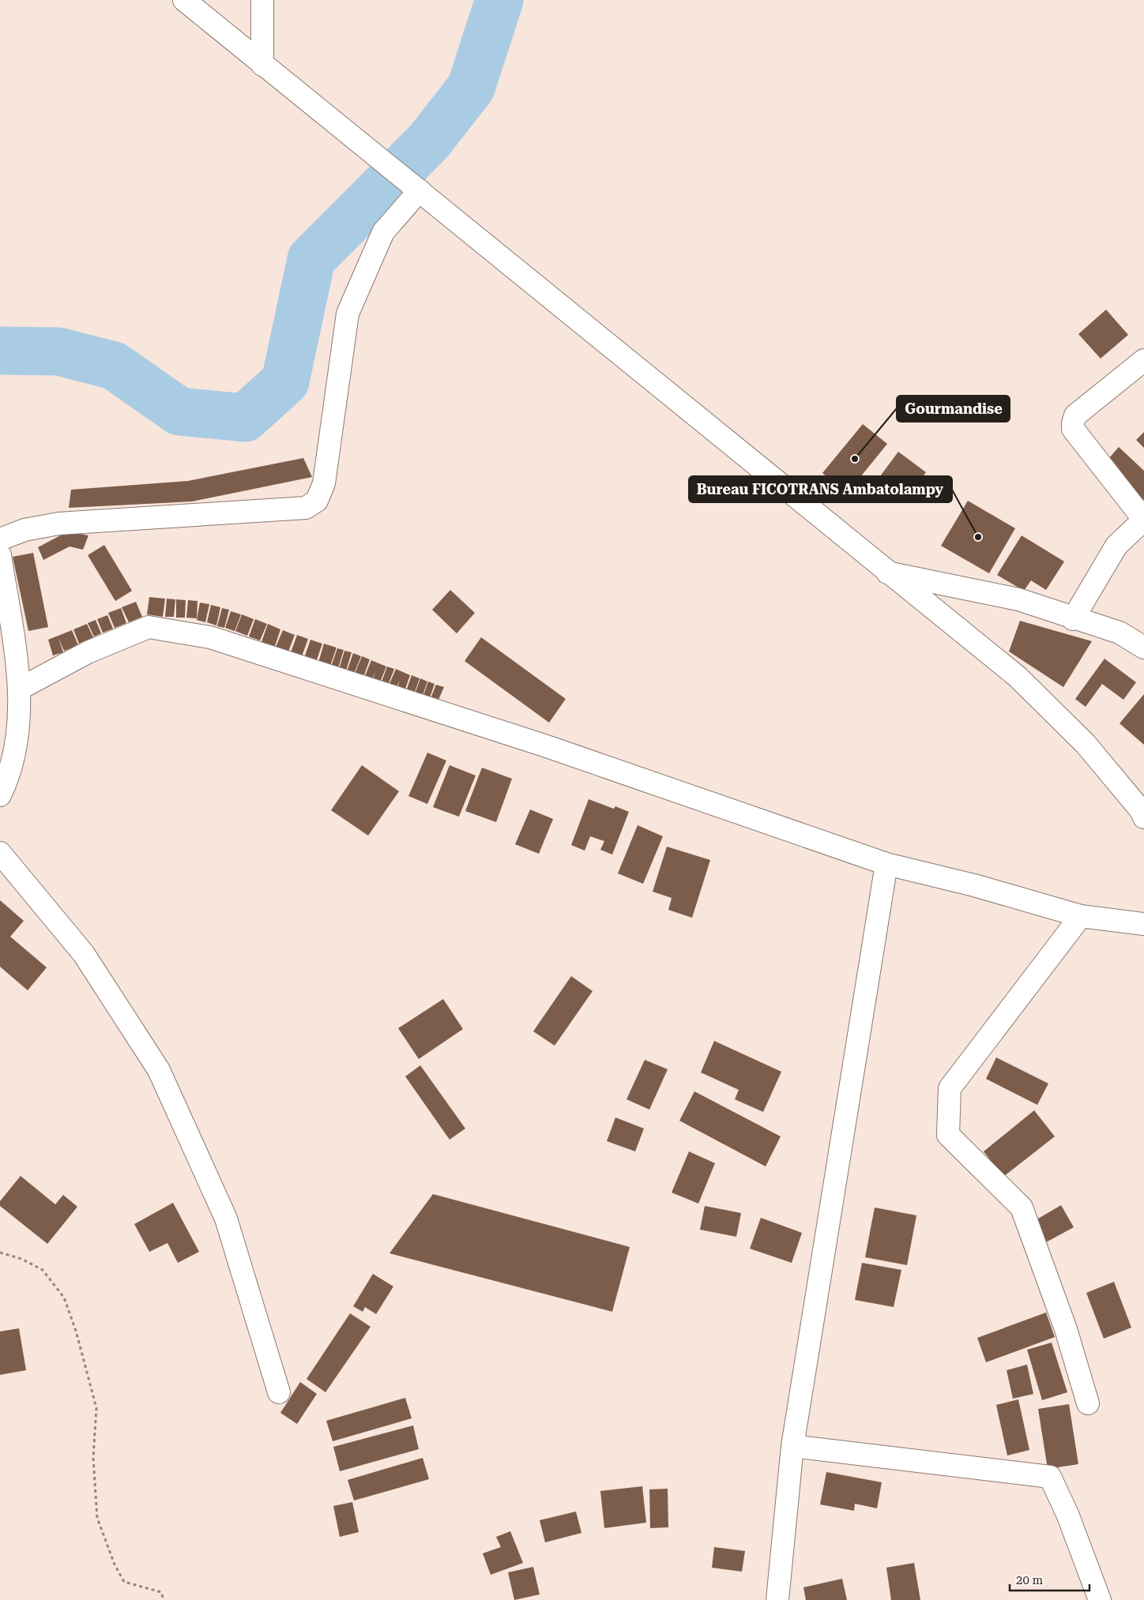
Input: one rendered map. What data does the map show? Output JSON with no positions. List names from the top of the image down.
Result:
{
  "places": ["Gourmandise", "Bureau FICOTRANS Ambatolampy"],
  "scale_bar": "20 m"
}
